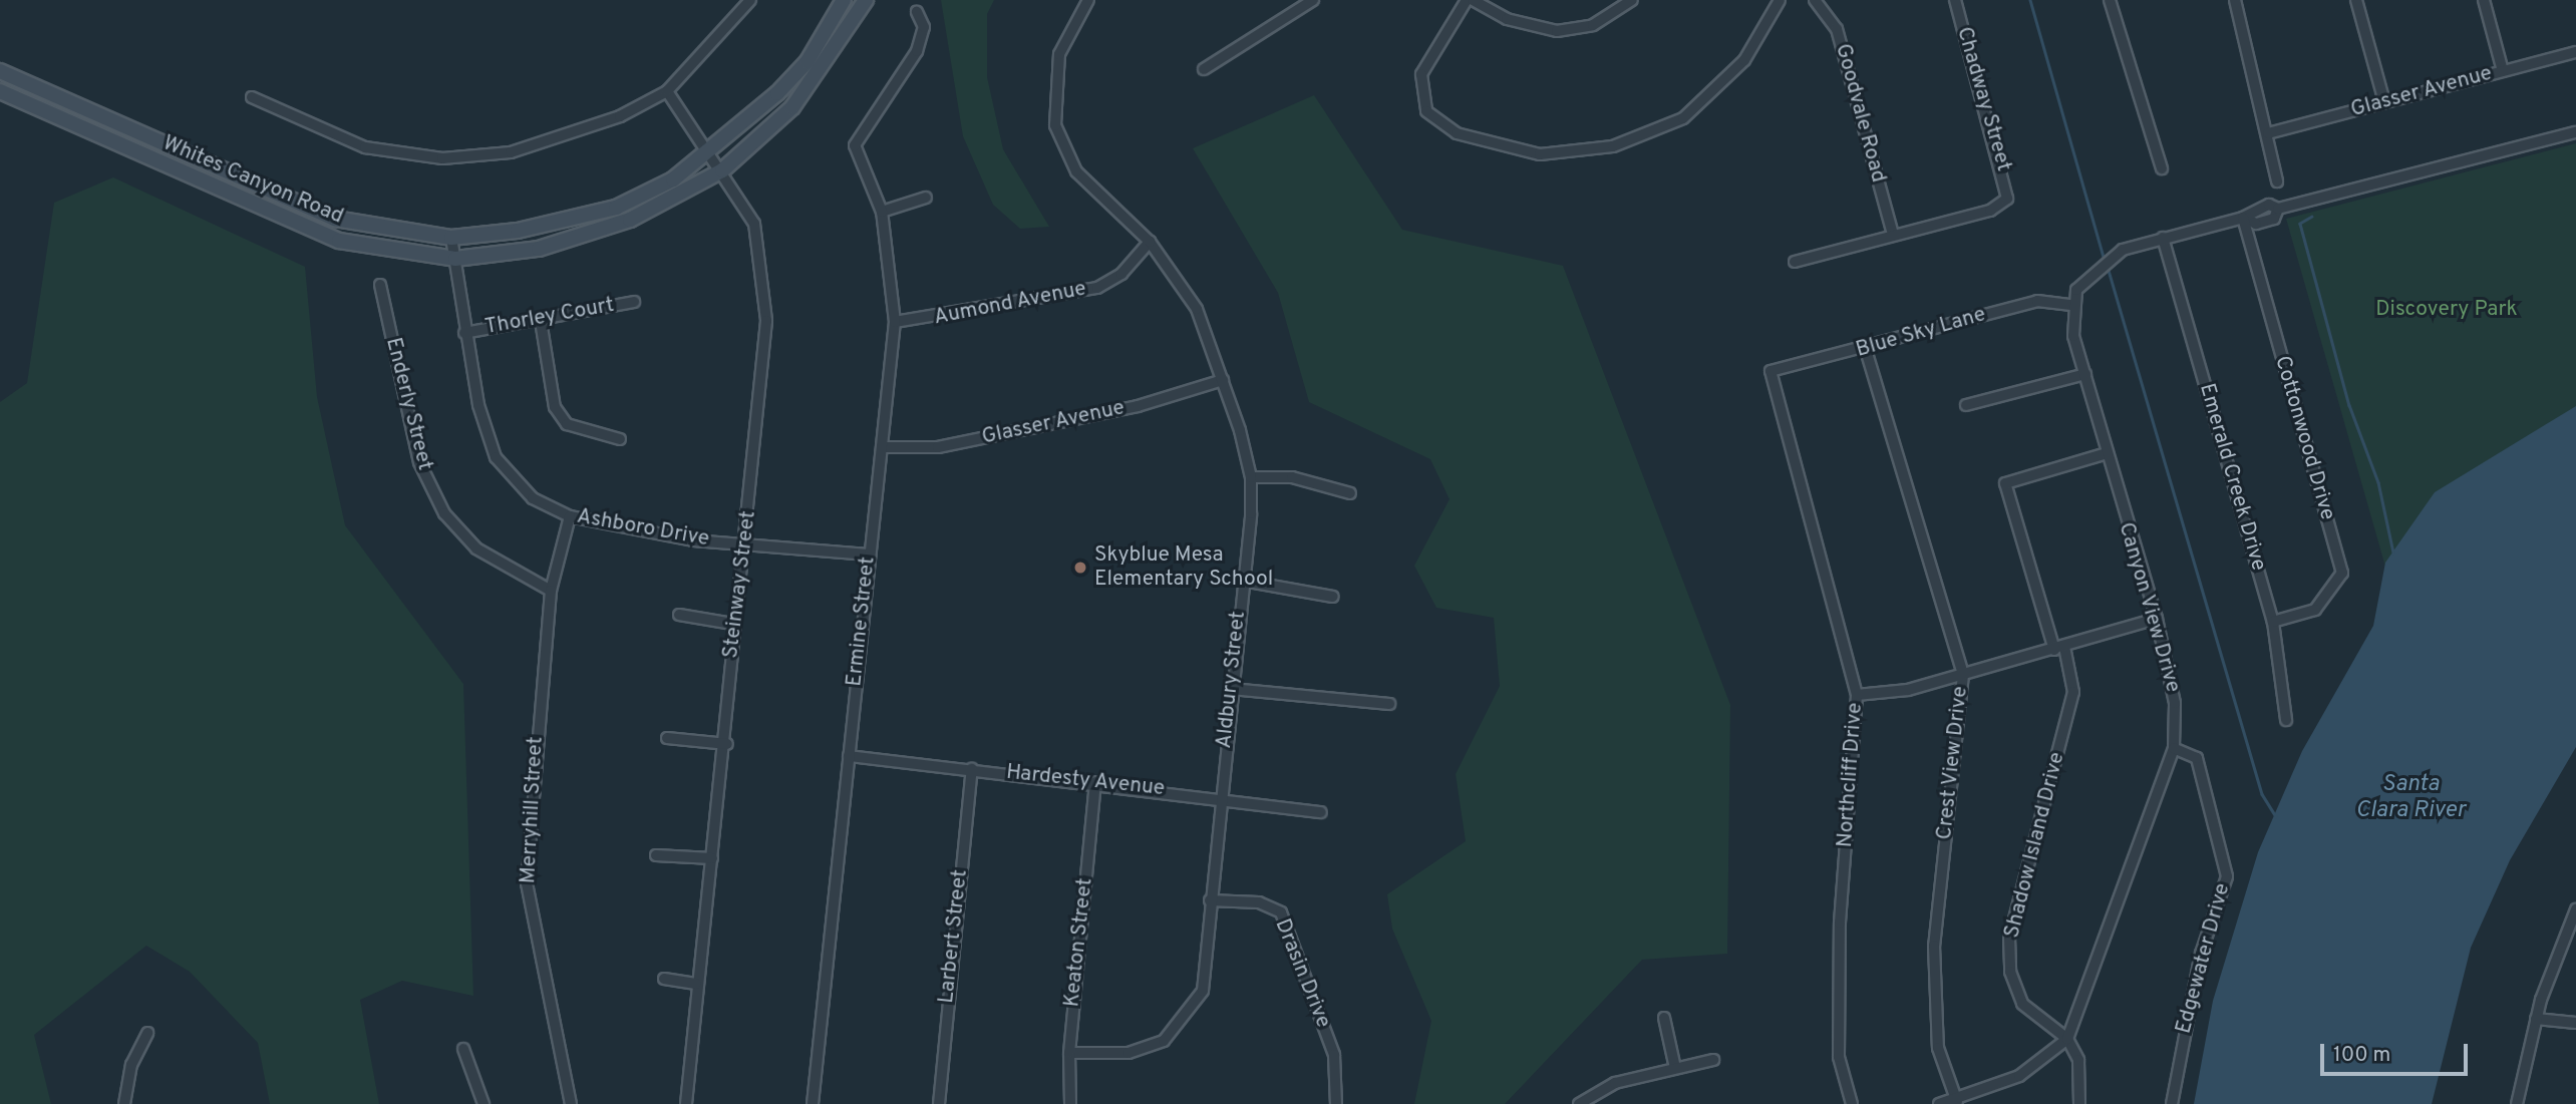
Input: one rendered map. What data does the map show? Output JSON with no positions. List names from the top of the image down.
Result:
{
  "streets": {
    "main road": ["Whites Canyon Road"],
    "street": [
      "Glasser Avenue",
      "Chadway Street",
      "Goodvale Road",
      "Aumond Avenue",
      "Thorley Court",
      "Blue Sky Lane",
      "Enderly Street",
      "Cottonwood Drive",
      "Emerald Creek Drive",
      "Ashboro Drive",
      "Steinway Street",
      "Canyon View Drive",
      "Ermine Street",
      "Aldbury Street",
      "Crest View Drive",
      "Northcliff Drive",
      "Hardesty Avenue",
      "Merryhill Street",
      "Shadow Island Drive",
      "Larbert Street",
      "Keaton Street",
      "Edgewater Drive",
      "Drasin Drive"
    ]
  },
  "crossings": [
    ["Glasser Avenue", "Ermine Street"],
    ["Glasser Avenue", "Aldbury Street"],
    ["Chadway Street", "Goodvale Road"],
    ["Whites Canyon Road", "Ashboro Drive"],
    ["Whites Canyon Road", "Steinway Street"],
    ["Aumond Avenue", "Ermine Street"],
    ["Aumond Avenue", "Aldbury Street"],
    ["Thorley Court", "Ashboro Drive"],
    ["Blue Sky Lane", "Canyon View Drive"],
    ["Blue Sky Lane", "Crest View Drive"],
    ["Blue Sky Lane", "Northcliff Drive"],
    ["Enderly Street", "Merryhill Street"],
    ["Cottonwood Drive", "Emerald Creek Drive"],
    ["Ashboro Drive", "Steinway Street"],
    ["Ashboro Drive", "Ermine Street"],
    ["Ashboro Drive", "Merryhill Street"],
    ["Canyon View Drive", "Shadow Island Drive"],
    ["Canyon View Drive", "Edgewater Drive"],
    ["Ermine Street", "Hardesty Avenue"],
    ["Aldbury Street", "Hardesty Avenue"],
    ["Aldbury Street", "Keaton Street"],
    ["Aldbury Street", "Drasin Drive"],
    ["Hardesty Avenue", "Larbert Street"],
    ["Hardesty Avenue", "Keaton Street"]
  ],
  "water": ["Santa Clara River"],
  "parks": ["Discovery Park"],
  "places": ["Skyblue Mesa Elementary School"],
  "scale_bar": "100 m"
}
